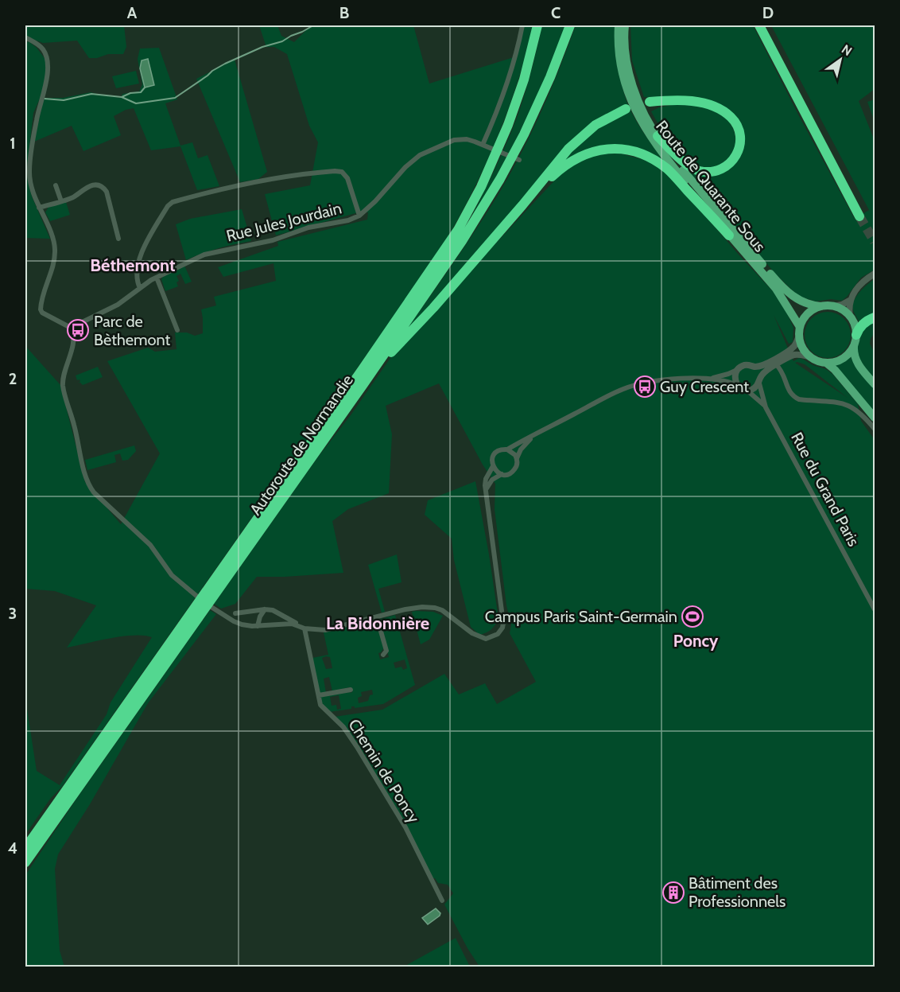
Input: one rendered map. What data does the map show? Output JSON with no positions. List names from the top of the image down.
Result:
{
  "streets": {
    "highway": ["Autoroute de Normandie"],
    "main road": ["Route de Quarante Sous"],
    "street": ["Rue Jules Jourdain", "Rue du Grand Paris", "Chemin de Poncy"]
  },
  "crossings": [
    ["Rue Jules Jourdain", "Autoroute de Normandie"]
  ],
  "districts": ["Béthemont", "La Bidonnière", "Poncy"],
  "places": {
    "bus stop": ["Parc de Bèthemont", "Guy Crescent"],
    "sports": ["Campus Paris Saint-Germain"],
    "building": ["Bâtiment des Professionnels"]
  },
  "north": "top right",
  "grid": {
    "columns": [
      "A",
      "B",
      "C",
      "D"
    ],
    "rows": [
      "1",
      "2",
      "3",
      "4"
    ]
  }
}
